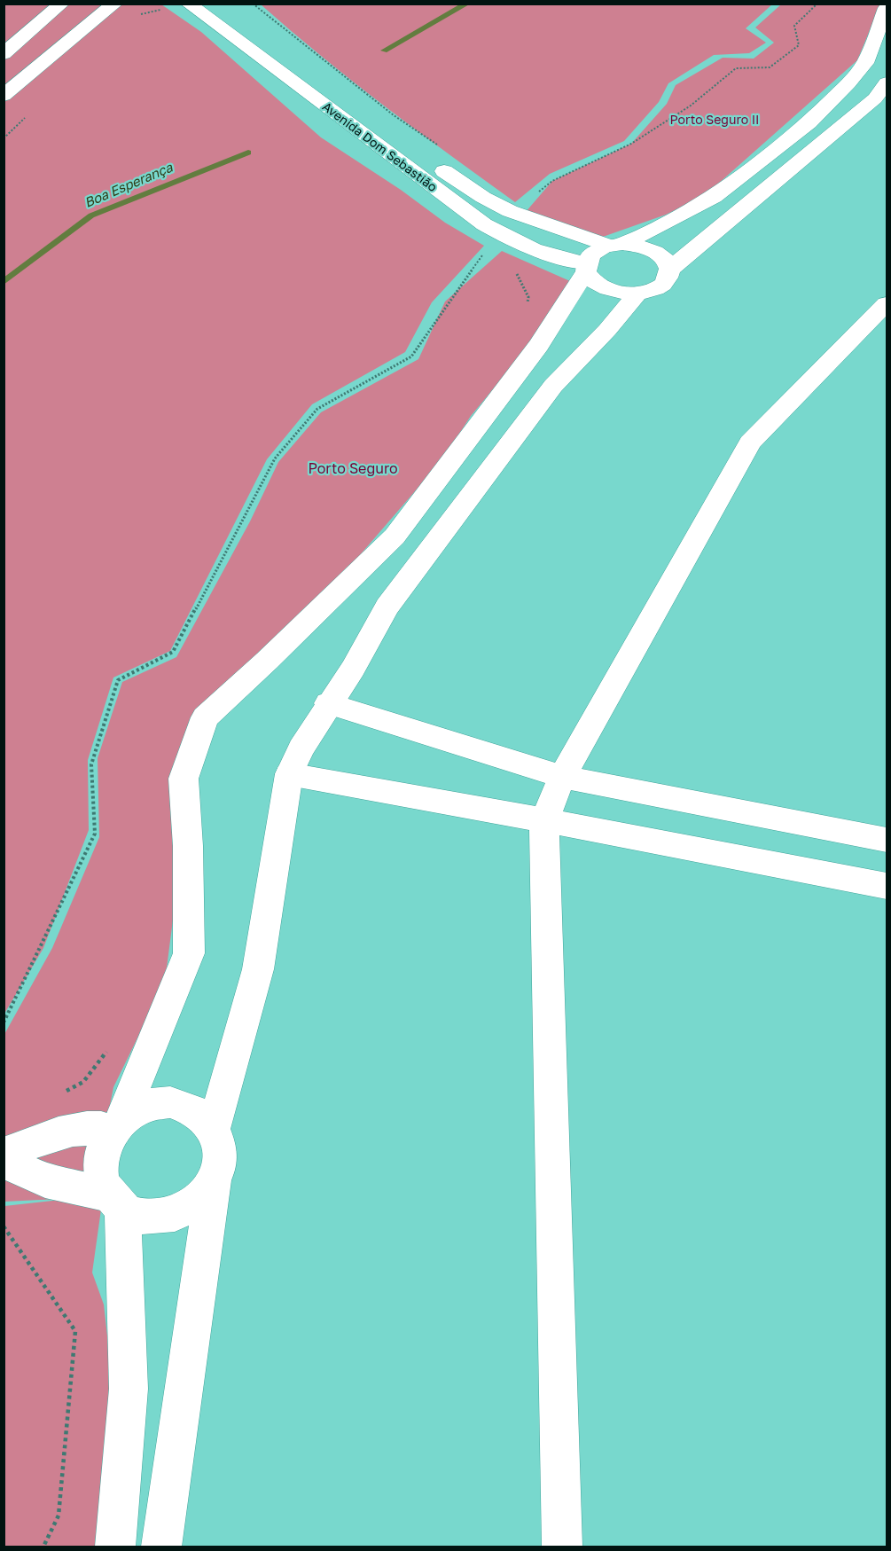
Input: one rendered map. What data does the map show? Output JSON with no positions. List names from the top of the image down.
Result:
{
  "streets": {
    "street": ["Avenida Dom Sebastião"]
  },
  "water": ["Boa Esperança"],
  "parks": ["Porto Seguro II", "Porto Seguro"]
}
